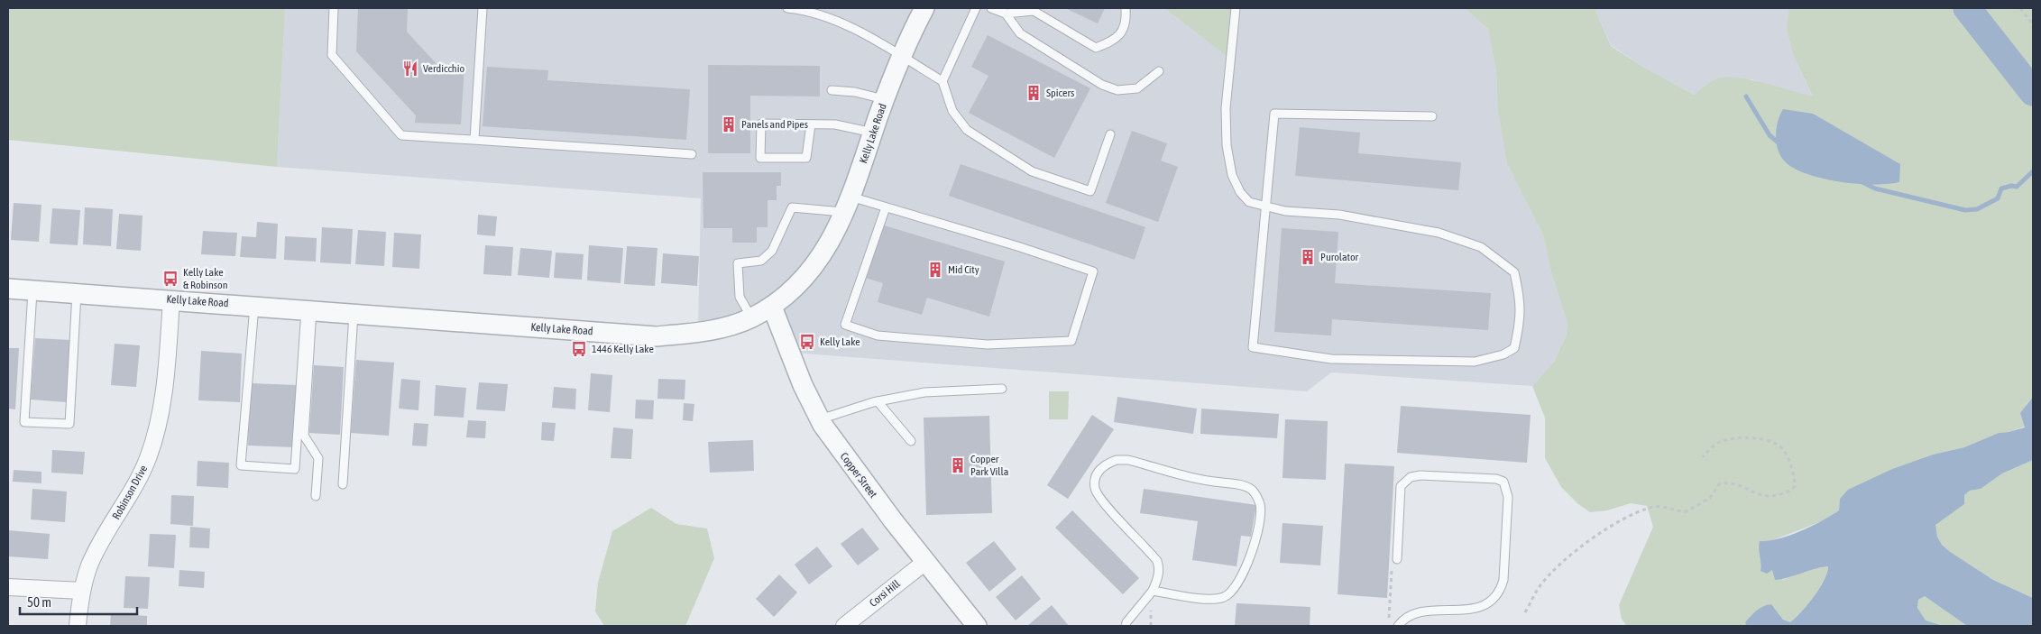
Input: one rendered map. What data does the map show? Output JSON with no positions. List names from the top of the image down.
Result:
{
  "streets": {
    "street": [
      "Kelly Lake Road",
      "Copper Street",
      "Robinson Drive",
      "Corsi Hill"
    ]
  },
  "crossings": [
    ["Kelly Lake Road", "Copper Street"],
    ["Kelly Lake Road", "Robinson Drive"],
    ["Copper Street", "Corsi Hill"]
  ],
  "places": {
    "restaurant": ["Verdicchio"],
    "building": [
      "Spicers",
      "Panels and Pipes",
      "Purolator",
      "Mid City",
      "Copper Park Villa"
    ],
    "bus stop": ["Kelly Lake & Robinson", "Kelly Lake", "1446 Kelly Lake"]
  },
  "scale_bar": "50 m"
}
